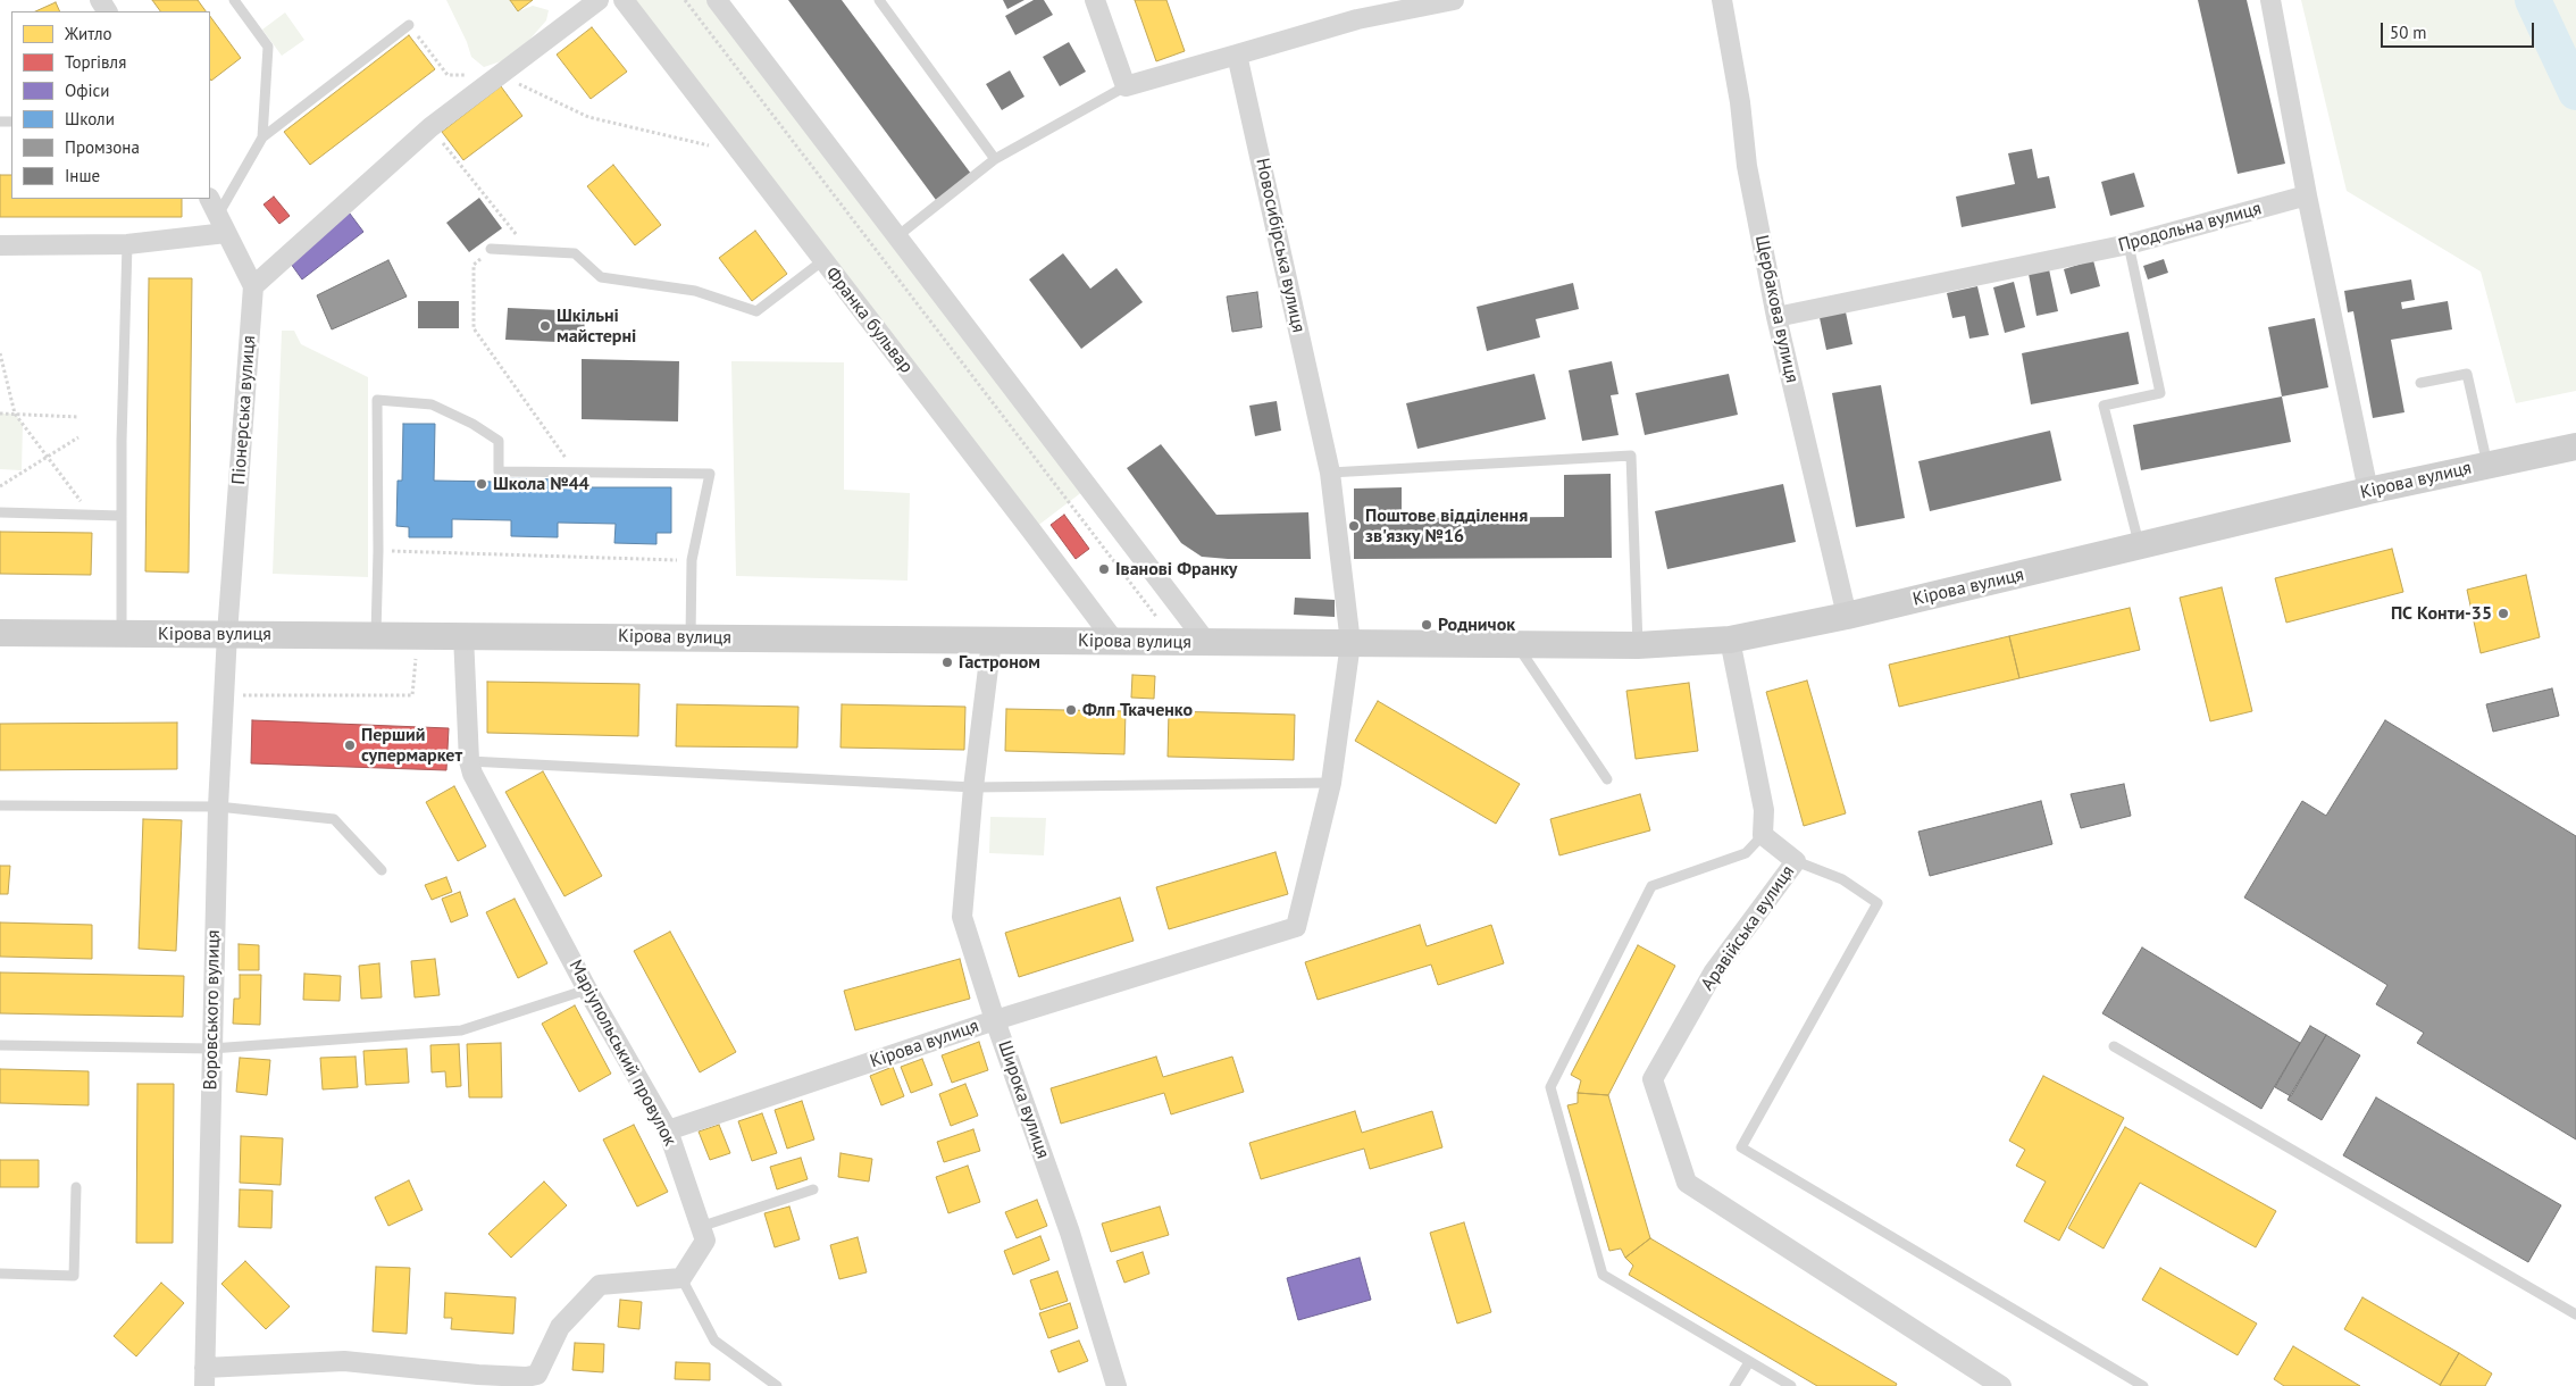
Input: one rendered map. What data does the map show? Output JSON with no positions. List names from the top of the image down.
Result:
{
  "streets": {
    "street": [
      "Продольна вулиця",
      "Новосибірська вулиця",
      "Щербакова вулиця",
      "Франка бульвар",
      "Піонерська вулиця",
      "Кірова вулиця",
      "Аравійська вулиця",
      "Воровського вулиця",
      "Маріупольський провулок",
      "Широка вулиця"
    ]
  },
  "crossings": [
    ["Продольна вулиця", "Щербакова вулиця"],
    ["Новосибірська вулиця", "Кірова вулиця"],
    ["Щербакова вулиця", "Кірова вулиця"],
    ["Франка бульвар", "Кірова вулиця"],
    ["Піонерська вулиця", "Кірова вулиця"],
    ["Піонерська вулиця", "Воровського вулиця"],
    ["Кірова вулиця", "Воровського вулиця"],
    ["Кірова вулиця", "Маріупольський провулок"],
    ["Кірова вулиця", "Широка вулиця"]
  ],
  "places": [
    "Шкільні майстерні",
    "Школа №44",
    "Поштове відділення зв'язку №16",
    "Іванові Франку",
    "ПС Конти-35",
    "Родничок",
    "Гастроном",
    "Флп Ткаченко",
    "Перший супермаркет"
  ],
  "legend": [
    "Житло",
    "Торгівля",
    "Офіси",
    "Школи",
    "Промзона",
    "Інше"
  ],
  "scale_bar": "50 m"
}
